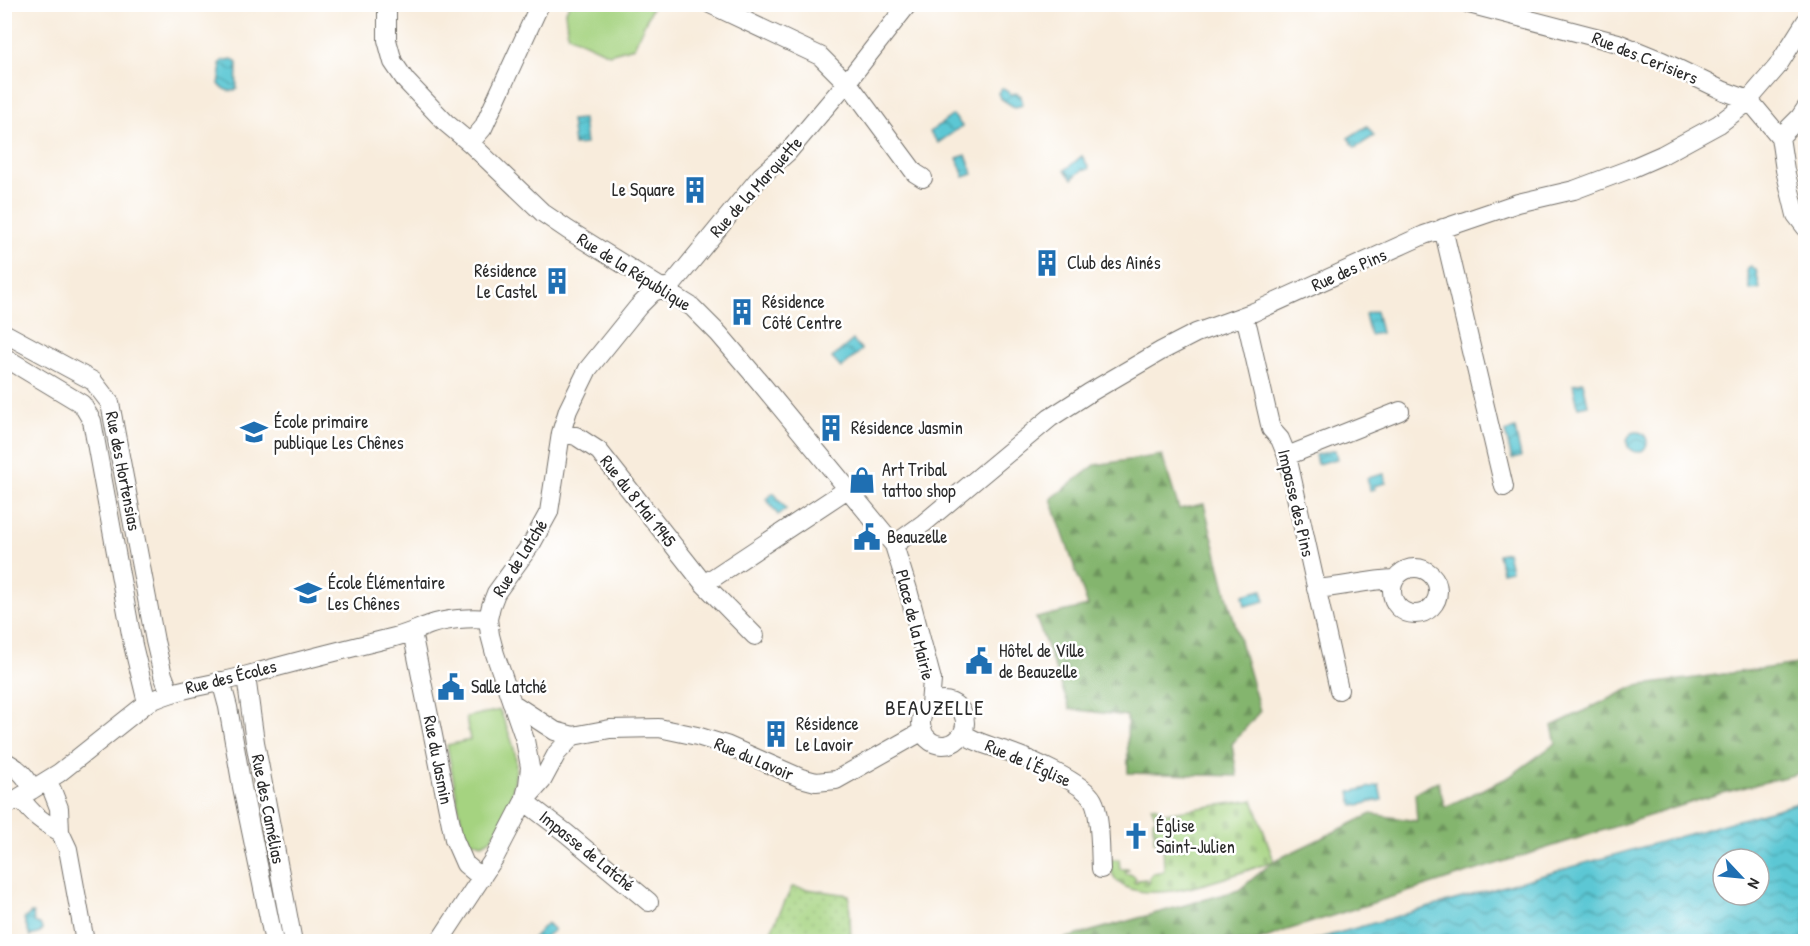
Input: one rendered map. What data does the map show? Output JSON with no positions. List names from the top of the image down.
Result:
{
  "streets": {
    "street": [
      "Rue des Cerisiers",
      "Rue de la Marquette",
      "Rue des Pins",
      "Rue de la République",
      "Rue des Hortensias",
      "Rue du 8 Mai 1945",
      "Impasse des Pins",
      "Rue de Latché",
      "Place de la Mairie",
      "Rue des Écoles",
      "Rue du Lavoir",
      "Rue du Jasmin",
      "Rue de l'Église",
      "Rue des Camélias",
      "Impasse de Latché"
    ]
  },
  "crossings": [
    ["Rue des Cerisiers", "Rue des Pins"],
    ["Rue de la Marquette", "Rue de la République"],
    ["Rue de la Marquette", "Rue de Latché"],
    ["Rue des Pins", "Rue de la République"],
    ["Rue des Pins", "Impasse des Pins"],
    ["Rue des Pins", "Place de la Mairie"],
    ["Rue de la République", "Rue de Latché"],
    ["Rue de la République", "Place de la Mairie"],
    ["Rue des Hortensias", "Rue des Écoles"],
    ["Rue du 8 Mai 1945", "Rue de Latché"],
    ["Rue de Latché", "Rue des Écoles"],
    ["Rue de Latché", "Rue du Jasmin"],
    ["Rue de Latché", "Impasse de Latché"],
    ["Place de la Mairie", "Rue du Lavoir"],
    ["Place de la Mairie", "Rue de l'Église"],
    ["Rue des Écoles", "Rue du Jasmin"],
    ["Rue des Écoles", "Rue des Camélias"],
    ["Rue du Lavoir", "Rue de l'Église"]
  ],
  "districts": ["BEAUZELLE"],
  "places": {
    "building": [
      "Le Square",
      "Club des Ainés",
      "Résidence Le Castel",
      "Résidence Côté Centre",
      "Résidence Jasmin",
      "Résidence Le Lavoir"
    ],
    "school or university": ["École primaire publique Les Chênes", "École Élémentaire Les Chênes"],
    "shop": ["Art Tribal tattoo shop"],
    "public building": ["Beauzelle", "Hôtel de Ville de Beauzelle", "Salle Latché"],
    "church": ["Église Saint-Julien"]
  },
  "north": "bottom right"
}
